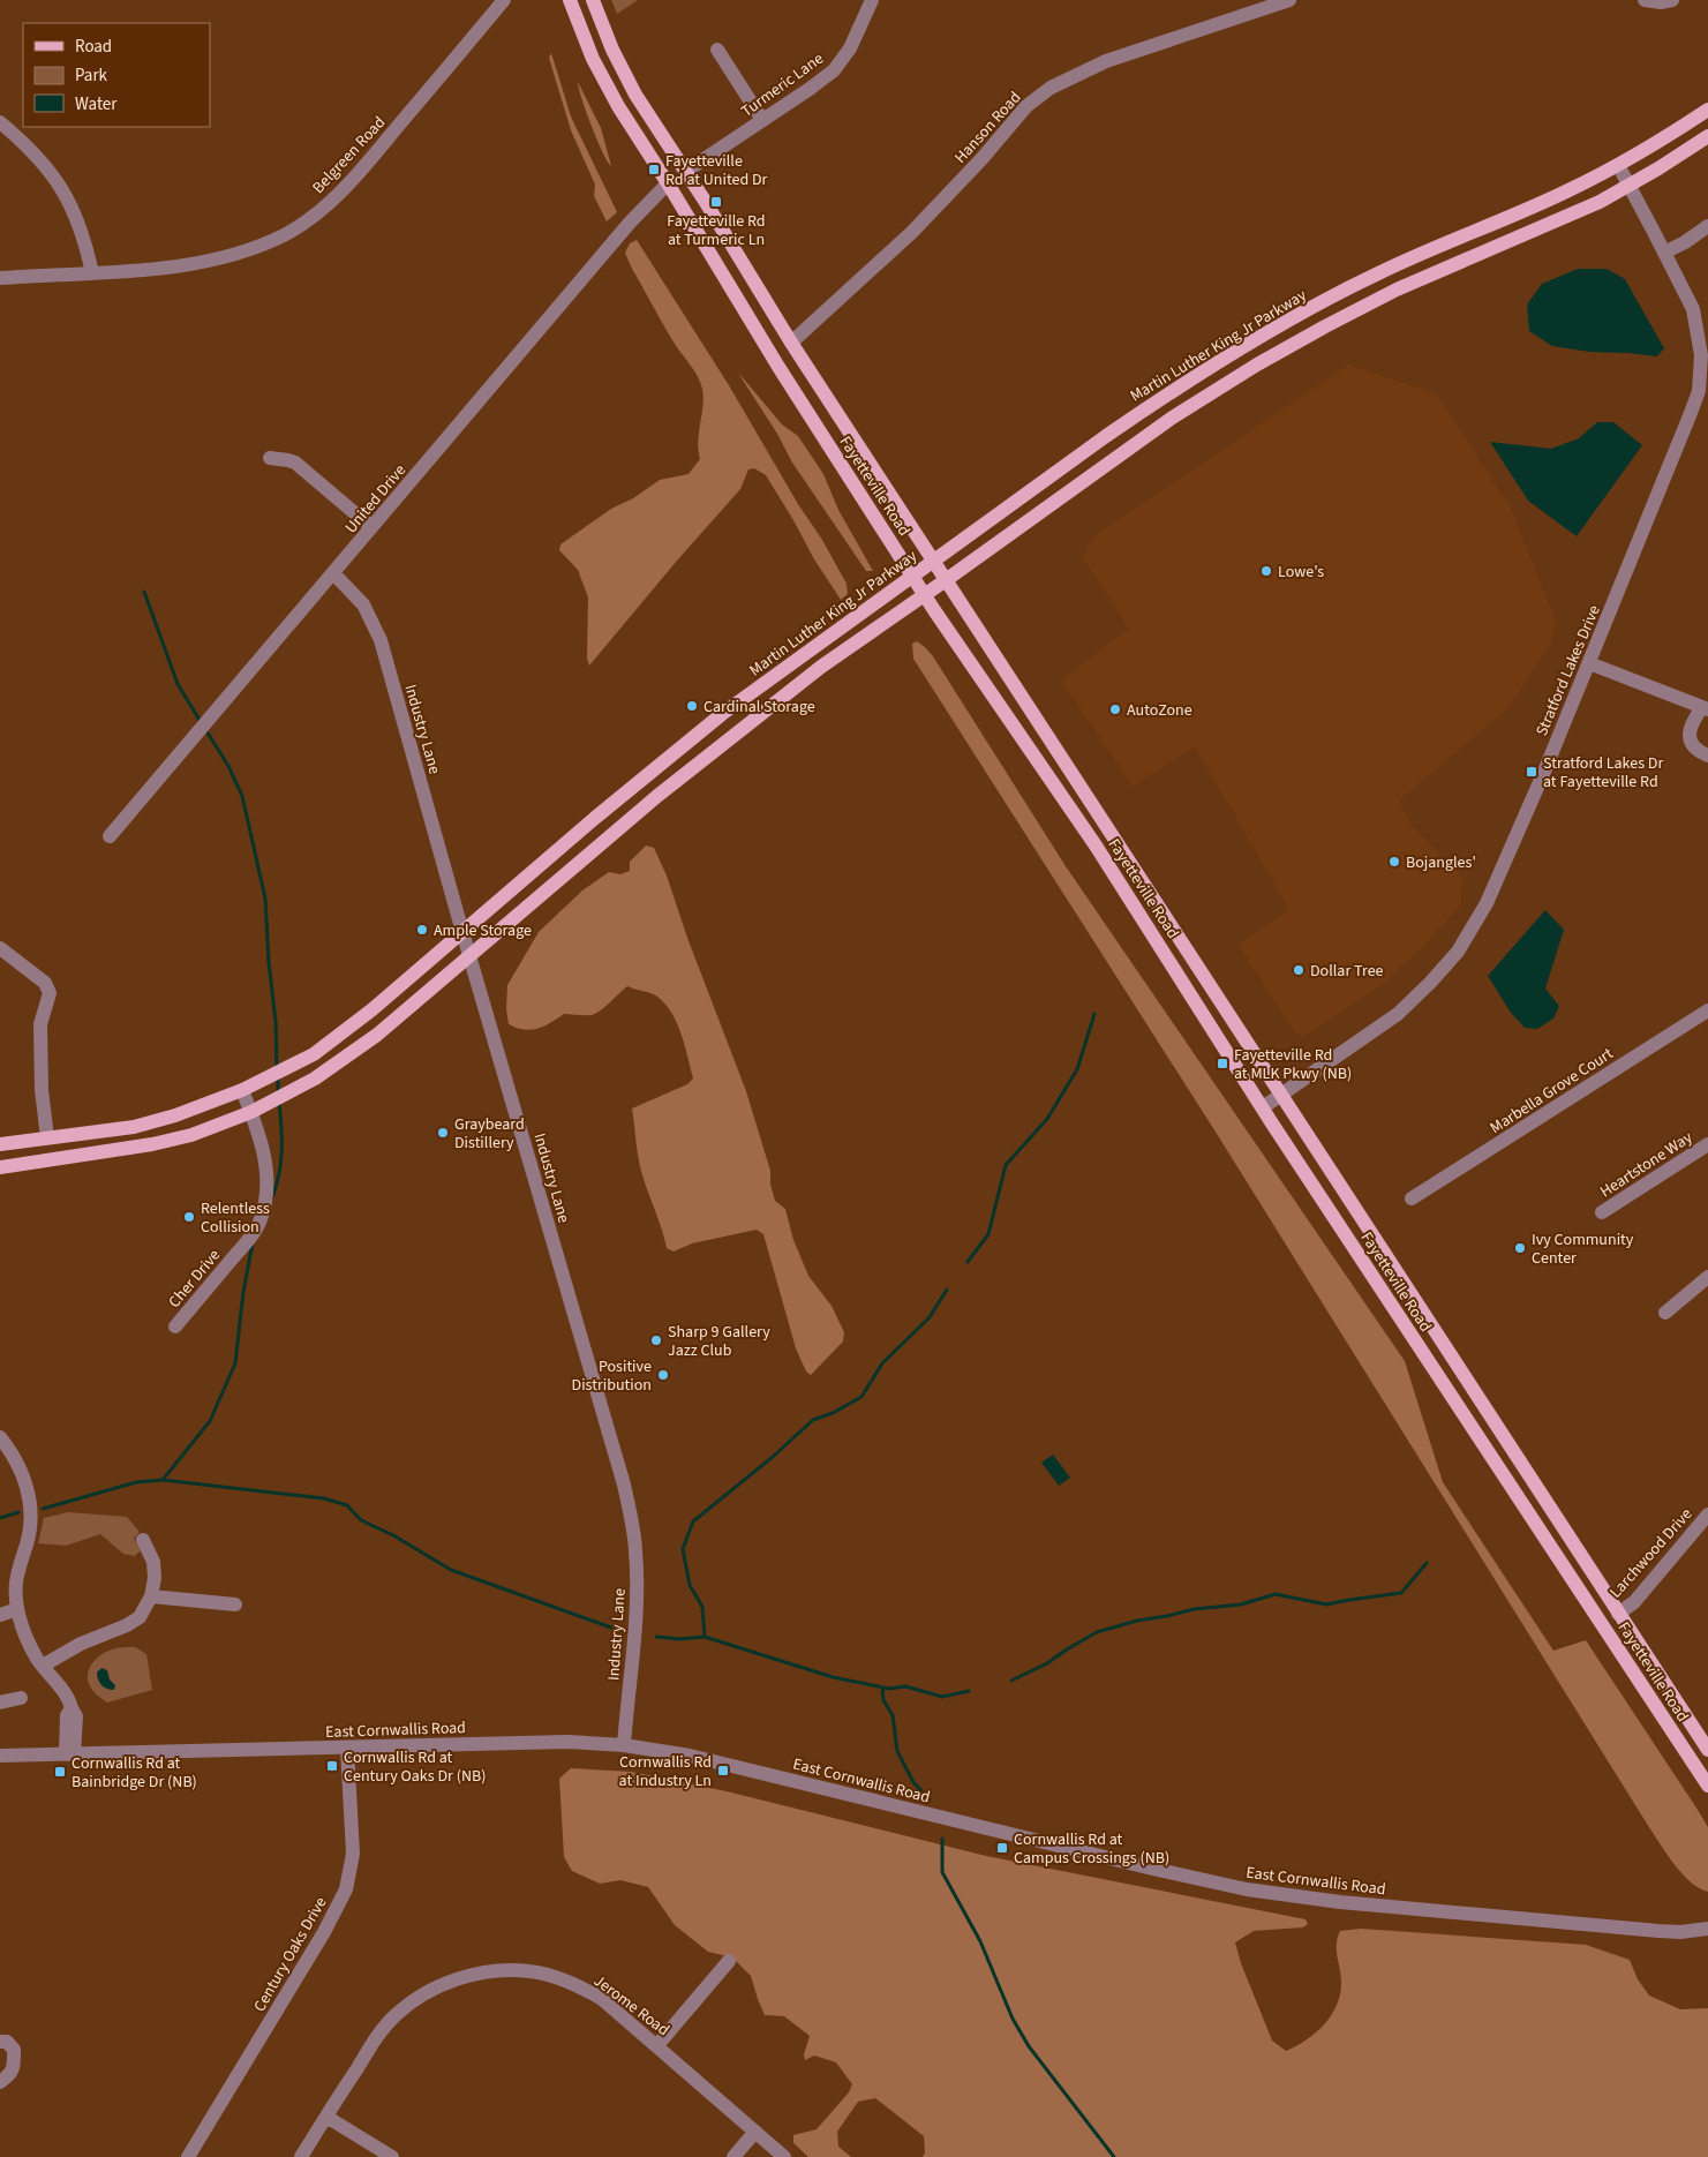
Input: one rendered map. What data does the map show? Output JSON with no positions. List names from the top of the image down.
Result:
{
  "streets": {
    "main road": ["Martin Luther King Jr Parkway", "Fayetteville Road"],
    "street": [
      "Turmeric Lane",
      "Hanson Road",
      "Belgreen Road",
      "United Drive",
      "Stratford Lakes Drive",
      "Industry Lane",
      "Marbella Grove Court",
      "Heartstone Way",
      "Cher Drive",
      "Larchwood Drive",
      "East Cornwallis Road",
      "Century Oaks Drive",
      "Jerome Road"
    ]
  },
  "crossings": [
    ["Turmeric Lane", "Fayetteville Road"],
    ["Hanson Road", "Fayetteville Road"],
    ["Martin Luther King Jr Parkway", "Fayetteville Road"],
    ["Martin Luther King Jr Parkway", "Stratford Lakes Drive"],
    ["Martin Luther King Jr Parkway", "Industry Lane"],
    ["Martin Luther King Jr Parkway", "Cher Drive"],
    ["Fayetteville Road", "United Drive"],
    ["Fayetteville Road", "Stratford Lakes Drive"],
    ["Fayetteville Road", "Larchwood Drive"],
    ["United Drive", "Industry Lane"],
    ["Industry Lane", "East Cornwallis Road"],
    ["East Cornwallis Road", "Century Oaks Drive"]
  ],
  "places": {
    "transit": [
      "Fayetteville Rd at United Dr",
      "Fayetteville Rd at Turmeric Ln",
      "Stratford Lakes Dr at Fayetteville Rd",
      "Fayetteville Rd at MLK Pkwy (NB)",
      "Cornwallis Rd at Century Oaks Dr (NB)",
      "Cornwallis Rd at Industry Ln",
      "Cornwallis Rd at Bainbridge Dr (NB)",
      "Cornwallis Rd at Campus Crossings (NB)"
    ],
    "other": [
      "Lowe's",
      "Cardinal Storage",
      "AutoZone",
      "Bojangles'",
      "Ample Storage",
      "Dollar Tree",
      "Graybeard Distillery",
      "Relentless Collision",
      "Ivy Community Center",
      "Sharp 9 Gallery Jazz Club",
      "Positive Distribution"
    ]
  },
  "legend": ["Road", "Park", "Water"]
}
